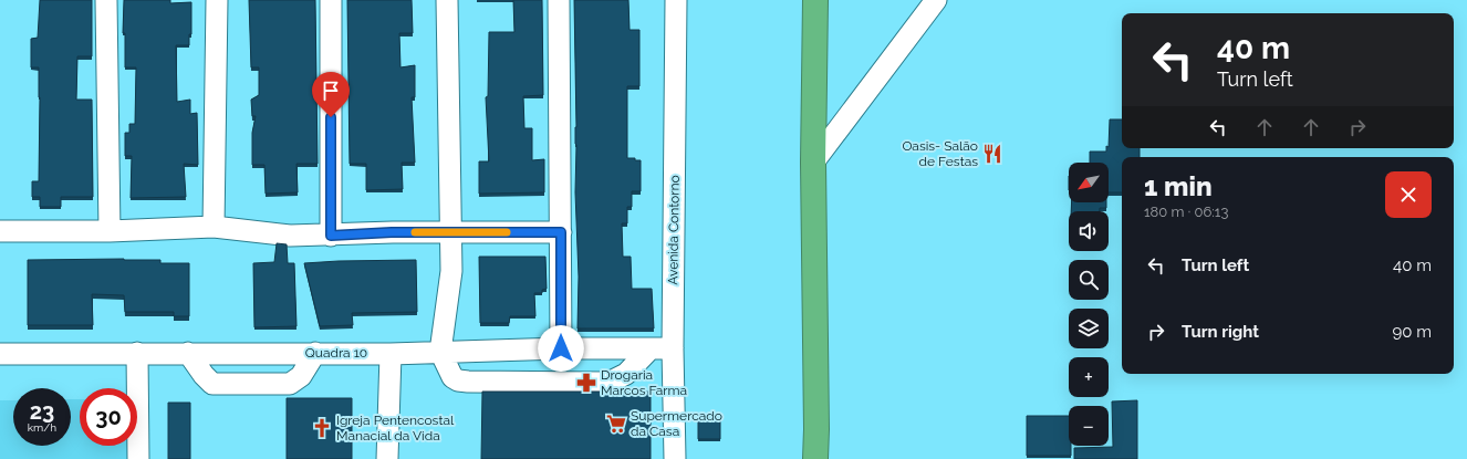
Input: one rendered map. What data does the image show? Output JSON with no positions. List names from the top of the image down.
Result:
{
  "streets": {
    "street": ["Avenida Contorno", "Quadra 10"]
  },
  "crossings": [
    ["Avenida Contorno", "Quadra 10"]
  ],
  "places": {
    "restaurant": ["Oasis- Salão de Festas"],
    "pharmacy": ["Drogaria Marcos Farma"],
    "supermarket": ["Supermercado da Casa"],
    "church": ["Igreja Pentencostal Manacial da Vida"]
  },
  "north": "bottom left",
  "page": {
    "turn": ["40 m", "Turn left"],
    "heading": ["1 min", "180 m · 06:13"],
    "map_buttons": ["+", "−"],
    "list": [
      {
        "name": "Turn left",
        "value": "40 m"
      },
      {
        "name": "Turn right",
        "value": "90 m"
      }
    ],
    "speed": "23 km/h",
    "limit": "30"
  }
}
